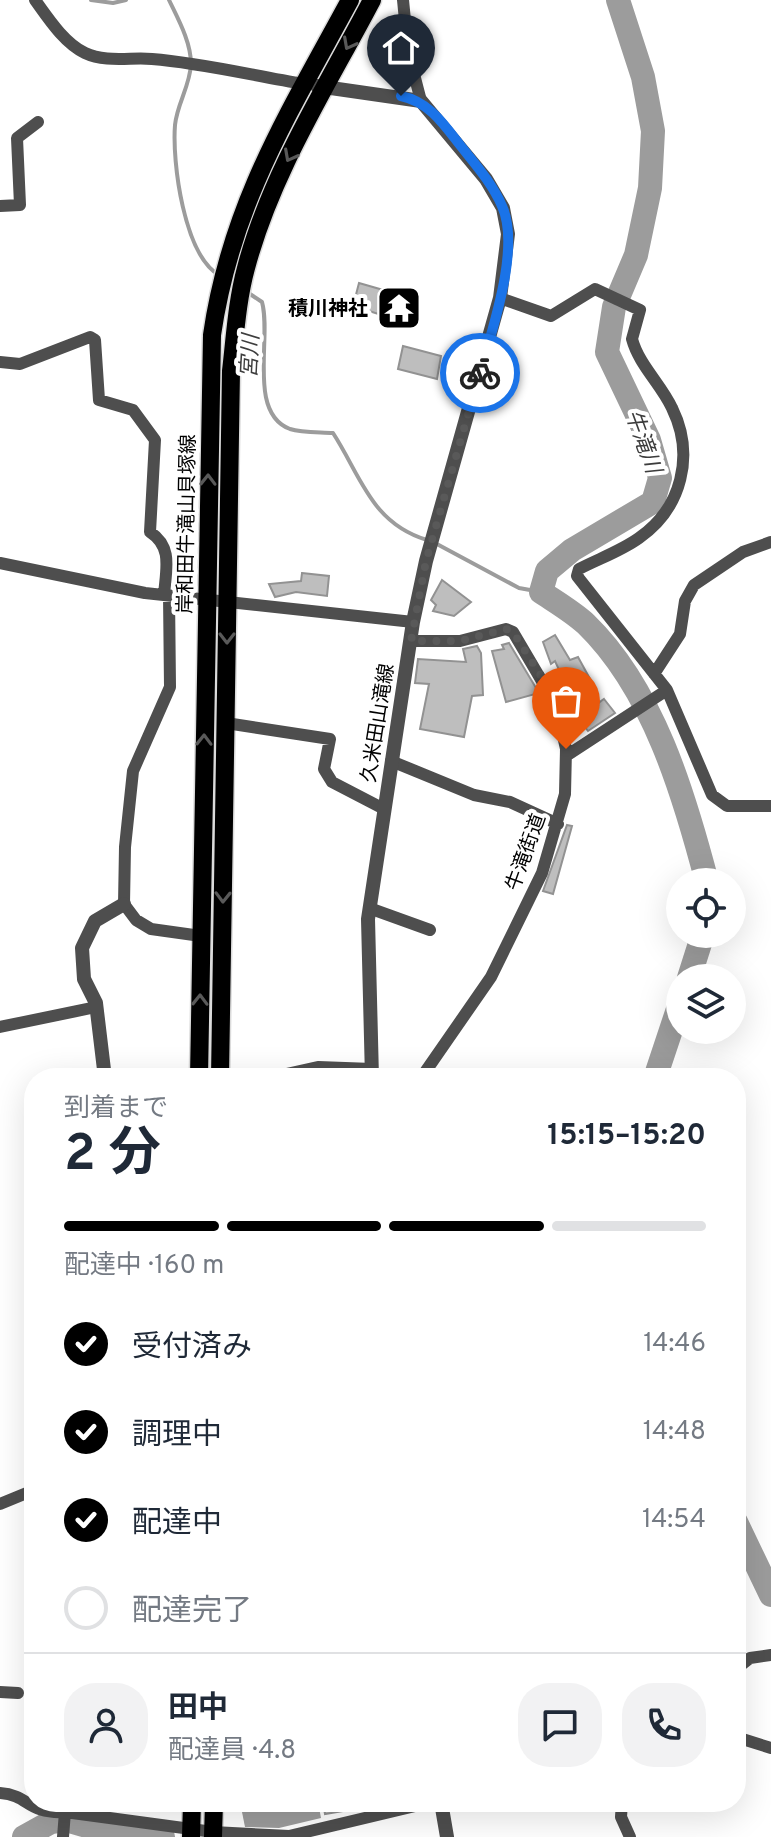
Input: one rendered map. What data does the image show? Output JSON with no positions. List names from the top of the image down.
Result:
{
  "streets": {
    "main road": ["岸和田牛滝山貝塚線"],
    "street": ["久米田山滝線", "牛滝街道"]
  },
  "crossings": [
    ["久米田山滝線", "牛滝街道"]
  ],
  "water": ["宮川", "牛滝川"],
  "places": {
    "temple": ["積川神社"]
  },
  "page": {
    "heading": ["2 分", "到着まで", "15:15–15:20"],
    "panel": ["田中", "配達員 · 4.8"],
    "bar": "配達中 · 160 m",
    "list": [
      ["受付済み", "14:46"],
      ["調理中", "14:48"],
      ["配達中", "14:54"],
      "配達完了"
    ]
  }
}
